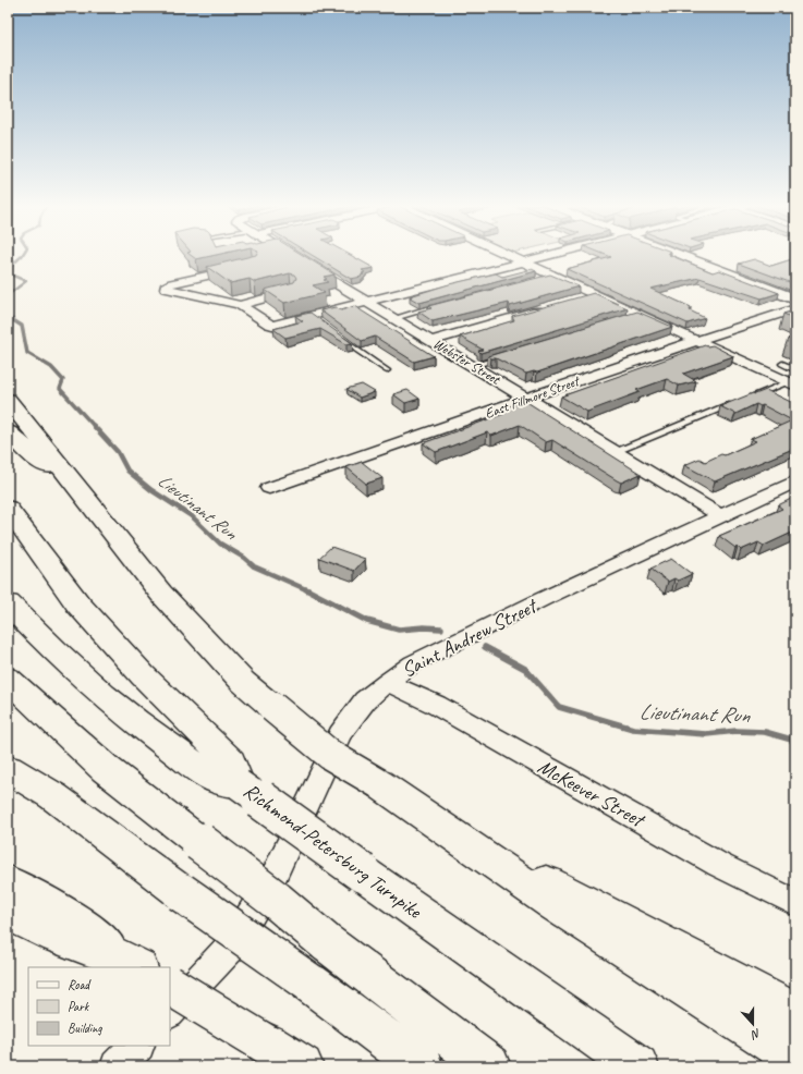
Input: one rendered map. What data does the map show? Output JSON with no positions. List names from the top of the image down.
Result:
{
  "streets": {
    "main road": ["Richmond-Petersburg Turnpike"],
    "street": [
      "Webster Street",
      "East Fillmore Street",
      "Saint Andrew Street",
      "McKeever Street"
    ]
  },
  "crossings": [
    ["Webster Street", "East Fillmore Street"],
    ["Webster Street", "Saint Andrew Street"],
    ["Saint Andrew Street", "McKeever Street"]
  ],
  "water": ["Lieutinant Run"],
  "legend": ["Road", "Park", "Building"],
  "north": "bottom"
}
